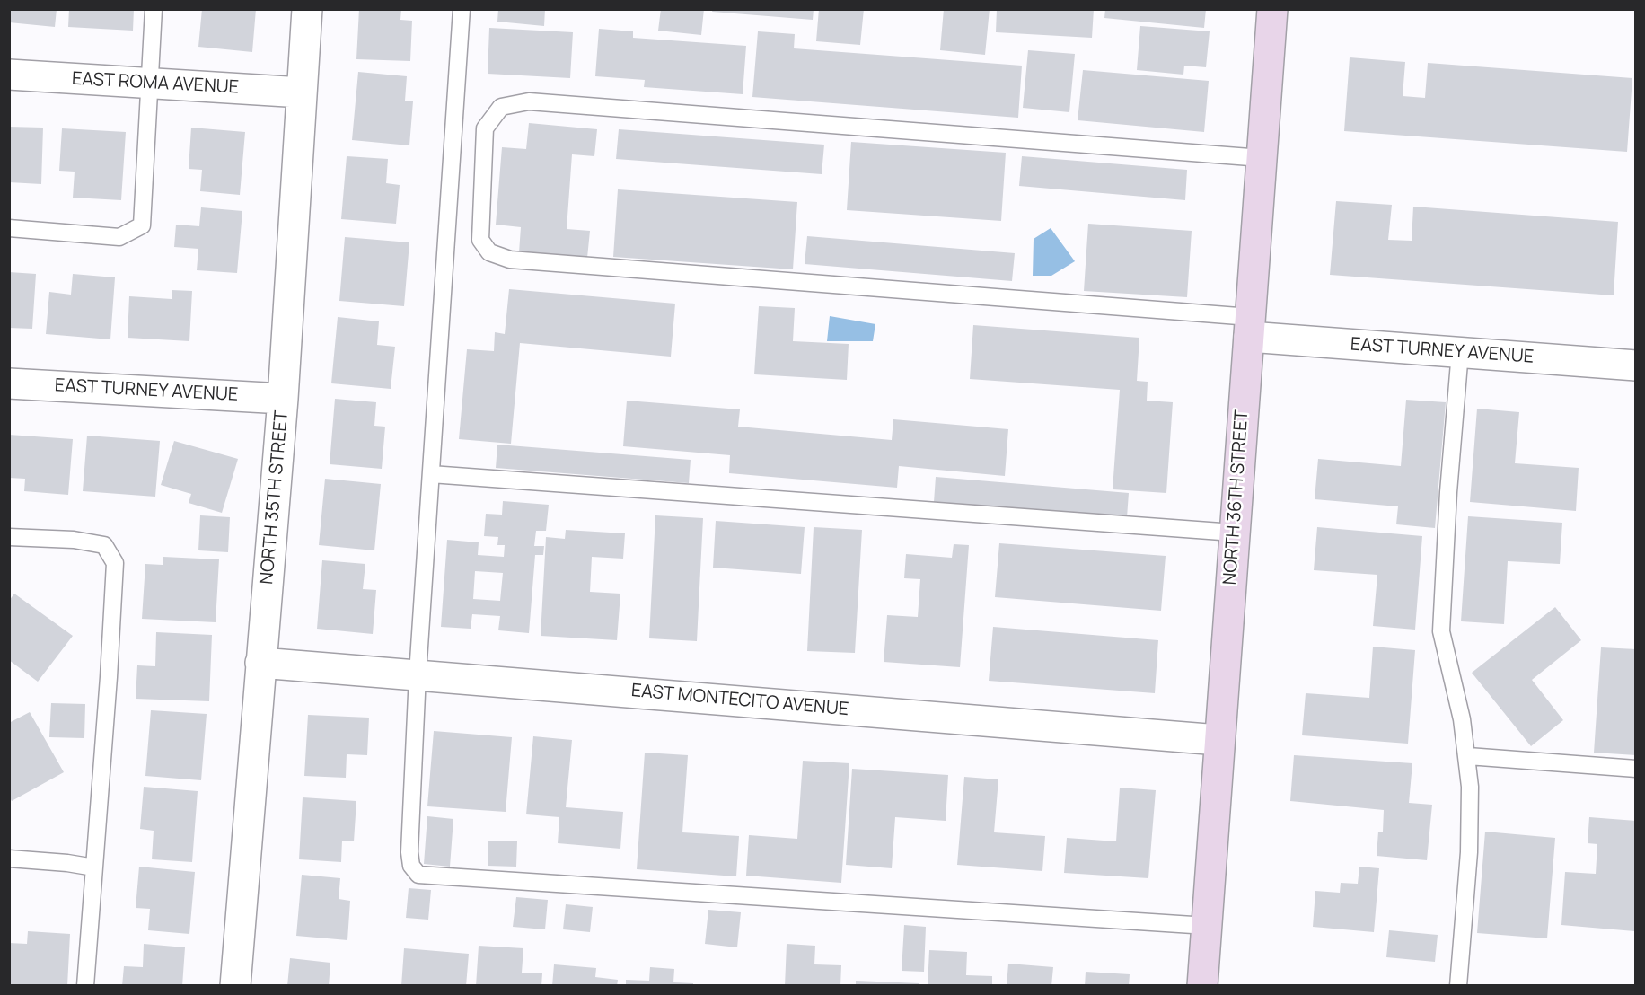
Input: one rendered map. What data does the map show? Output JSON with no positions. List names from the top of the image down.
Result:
{
  "streets": {
    "main road": ["NORTH 36TH STREET"],
    "street": [
      "EAST ROMA AVENUE",
      "EAST TURNEY AVENUE",
      "NORTH 35TH STREET",
      "EAST MONTECITO AVENUE"
    ]
  },
  "crossings": [
    ["EAST ROMA AVENUE", "NORTH 35TH STREET"],
    ["EAST TURNEY AVENUE", "NORTH 35TH STREET"],
    ["EAST TURNEY AVENUE", "NORTH 36TH STREET"],
    ["NORTH 35TH STREET", "EAST MONTECITO AVENUE"],
    ["NORTH 36TH STREET", "EAST MONTECITO AVENUE"]
  ]
}
